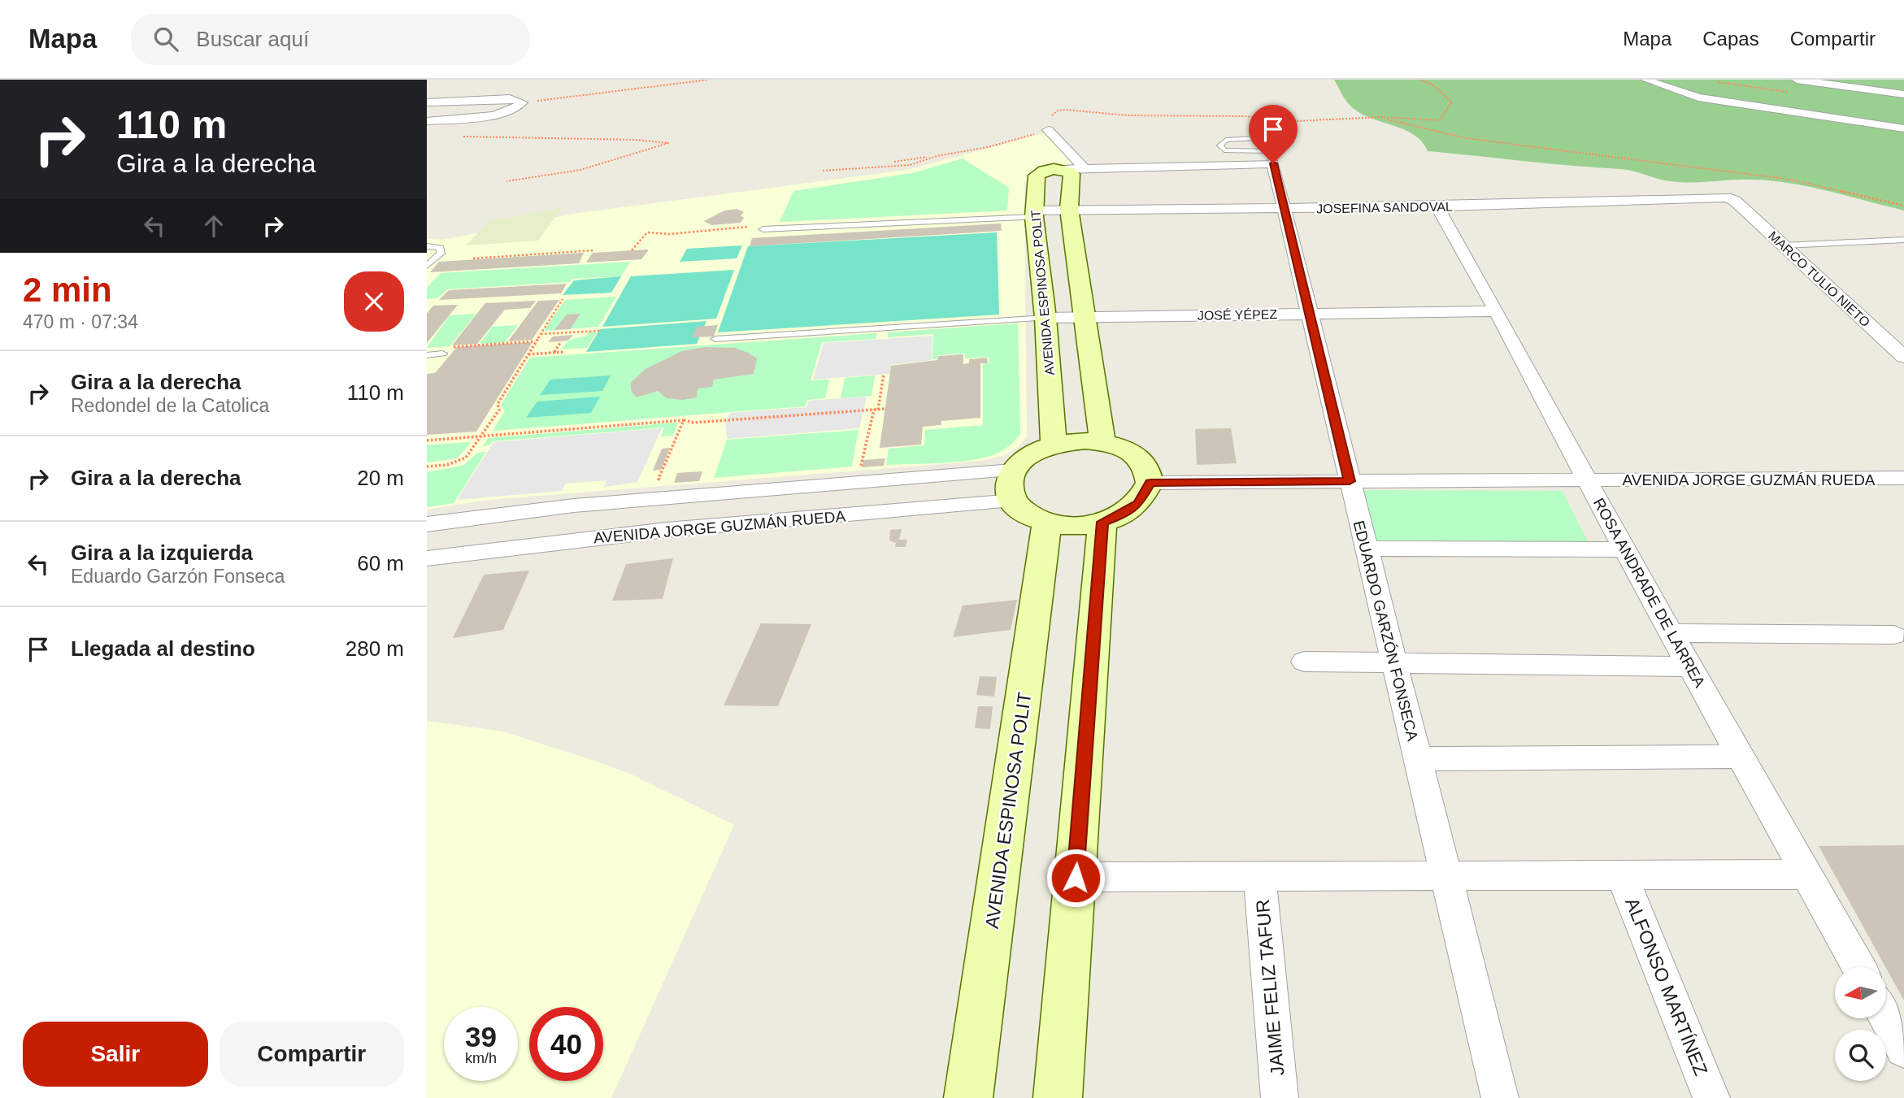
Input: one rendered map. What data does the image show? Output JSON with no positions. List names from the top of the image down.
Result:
{
  "streets": {
    "street": [
      "JOSEFINA SANDOVAL",
      "MARCO TULIO NIETO",
      "AVENIDA ESPINOSA POLIT",
      "JOSÉ YÉPEZ",
      "AVENIDA JORGE GUZMÁN RUEDA",
      "ROSA ANDRADE DE LARREA",
      "EDUARDO GARZÓN FONSECA",
      "ALFONSO MARTÍNEZ",
      "JAIME FELIZ TAFUR"
    ]
  },
  "crossings": [
    ["JOSEFINA SANDOVAL", "MARCO TULIO NIETO"],
    ["JOSEFINA SANDOVAL", "AVENIDA ESPINOSA POLIT"],
    ["JOSEFINA SANDOVAL", "ROSA ANDRADE DE LARREA"],
    ["JOSEFINA SANDOVAL", "EDUARDO GARZÓN FONSECA"],
    ["AVENIDA ESPINOSA POLIT", "JOSÉ YÉPEZ"],
    ["AVENIDA ESPINOSA POLIT", "AVENIDA JORGE GUZMÁN RUEDA"],
    ["JOSÉ YÉPEZ", "ROSA ANDRADE DE LARREA"],
    ["JOSÉ YÉPEZ", "EDUARDO GARZÓN FONSECA"],
    ["AVENIDA JORGE GUZMÁN RUEDA", "ROSA ANDRADE DE LARREA"],
    ["AVENIDA JORGE GUZMÁN RUEDA", "EDUARDO GARZÓN FONSECA"]
  ],
  "north": "left",
  "page": {
    "header": "Mapa",
    "search": "Buscar aquí",
    "nav": ["Mapa", "Capas", "Compartir"],
    "turn": ["110 m", "Gira a la derecha"],
    "heading": ["2 min", "470 m · 07:34"],
    "list": [
      {
        "name": "Gira a la derecha",
        "note": "Redondel de la Catolica",
        "value": "110 m"
      },
      {
        "name": "Gira a la derecha",
        "value": "20 m"
      },
      {
        "name": "Gira a la izquierda",
        "note": "Eduardo Garzón Fonseca",
        "value": "60 m"
      },
      {
        "name": "Llegada al destino",
        "value": "280 m"
      }
    ],
    "speed": "39 km/h",
    "limit": "40",
    "buttons": ["Salir", "Compartir"]
  }
}
